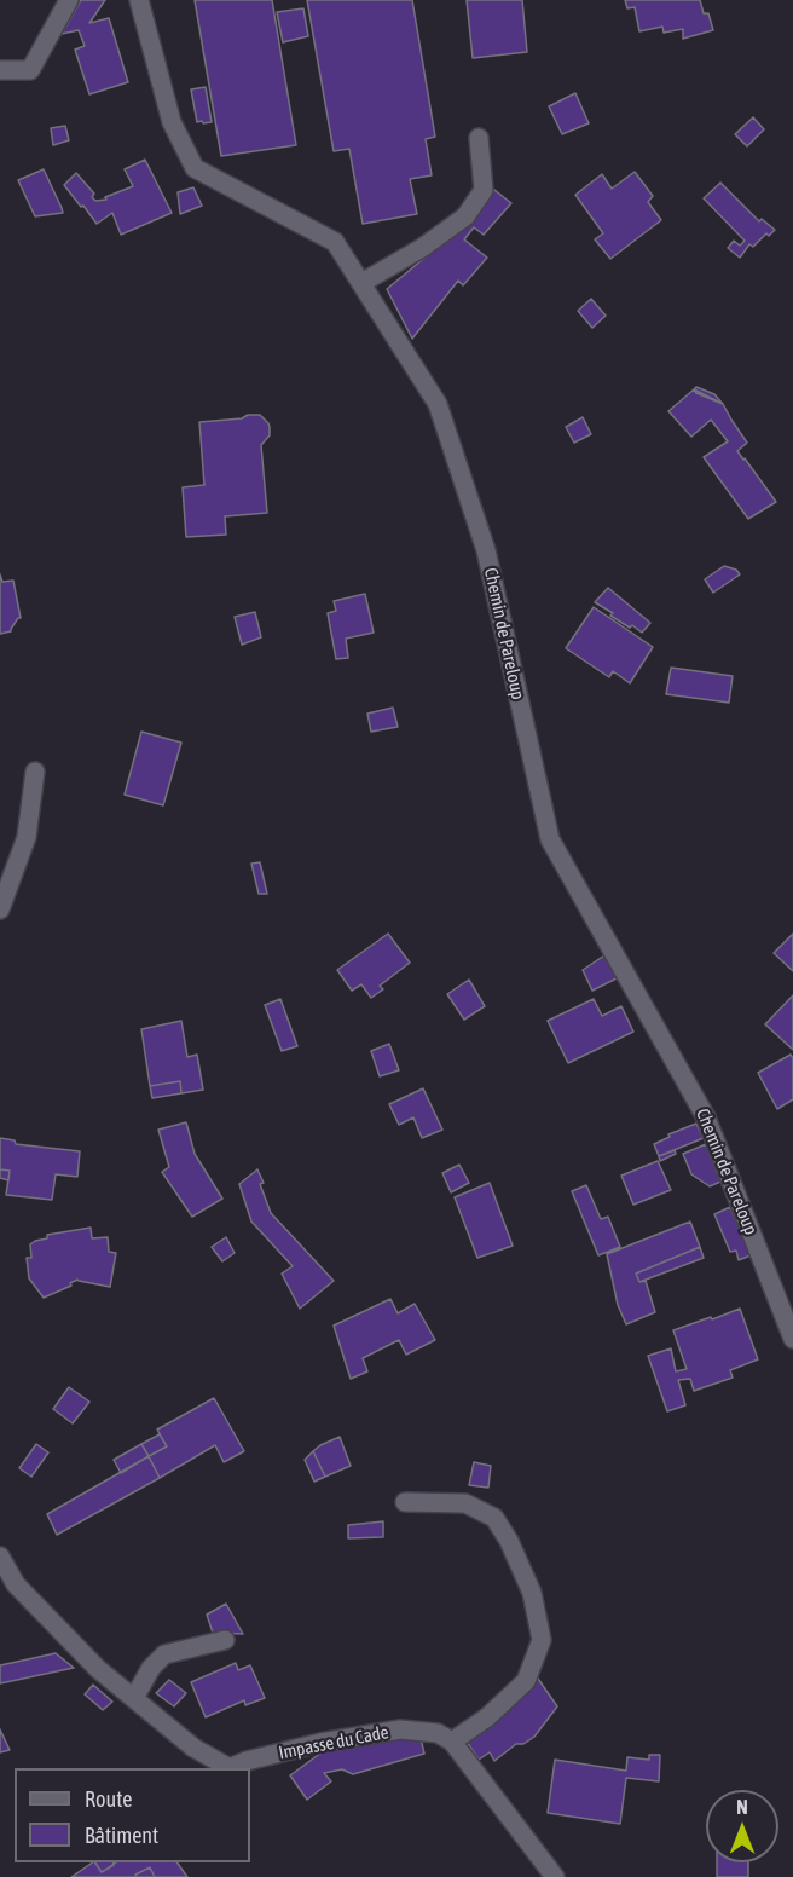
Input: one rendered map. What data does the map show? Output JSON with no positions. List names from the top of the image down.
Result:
{
  "streets": {
    "street": ["Chemin de Pareloup", "Impasse du Cade"]
  },
  "legend": ["Route", "Bâtiment"],
  "north": "top"
}
